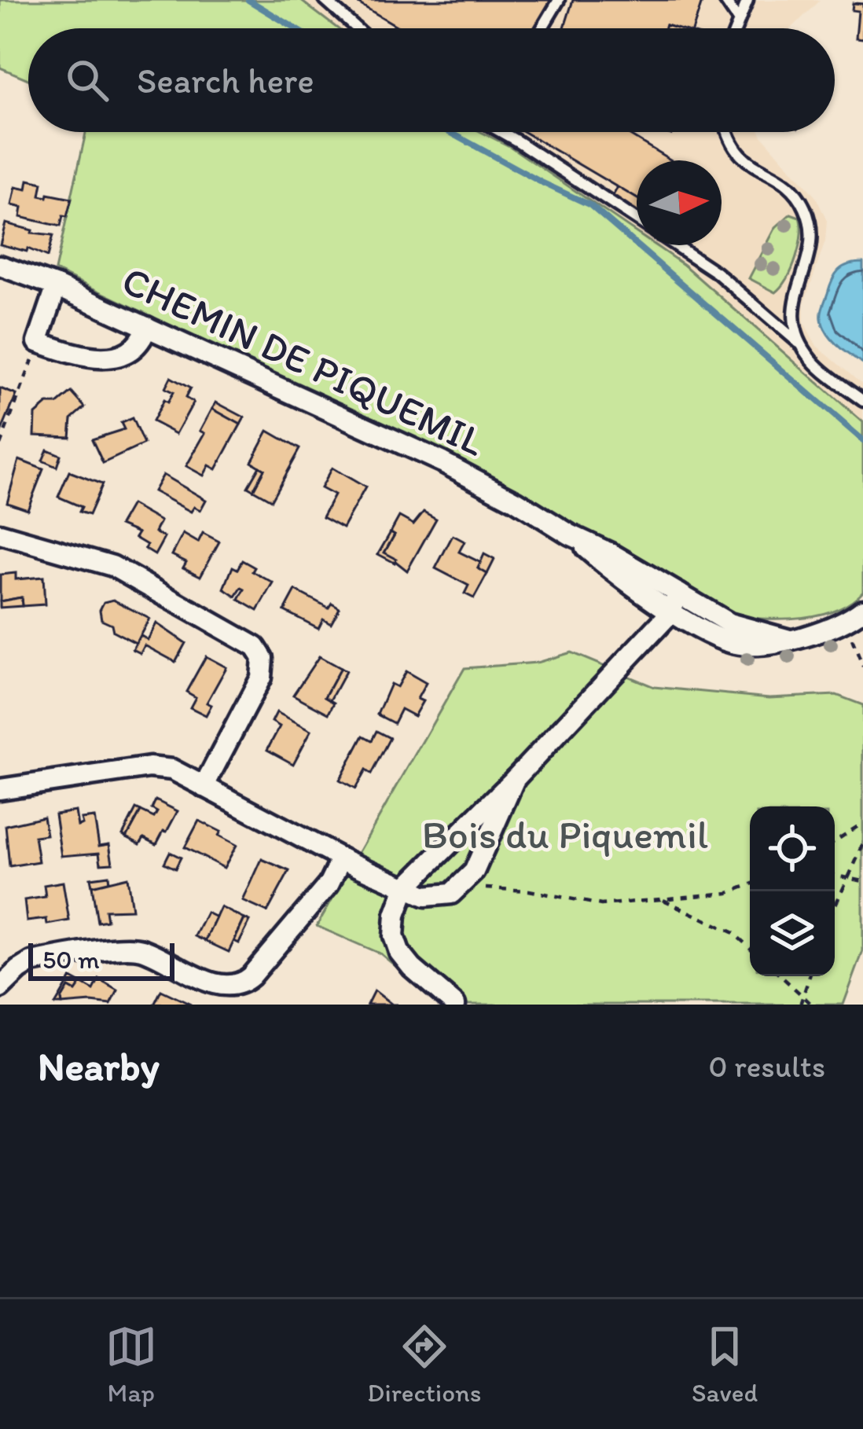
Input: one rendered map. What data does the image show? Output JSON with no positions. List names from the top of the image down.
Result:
{
  "streets": {
    "street": ["CHEMIN DE PIQUEMIL"]
  },
  "parks": ["Bois du Piquemil"],
  "scale_bar": "50 m",
  "north": "right",
  "page": {
    "search": "Search here",
    "scale": "50 m",
    "heading": ["Nearby", "0 results"],
    "nav": ["Map", "Directions", "Saved"]
  }
}
